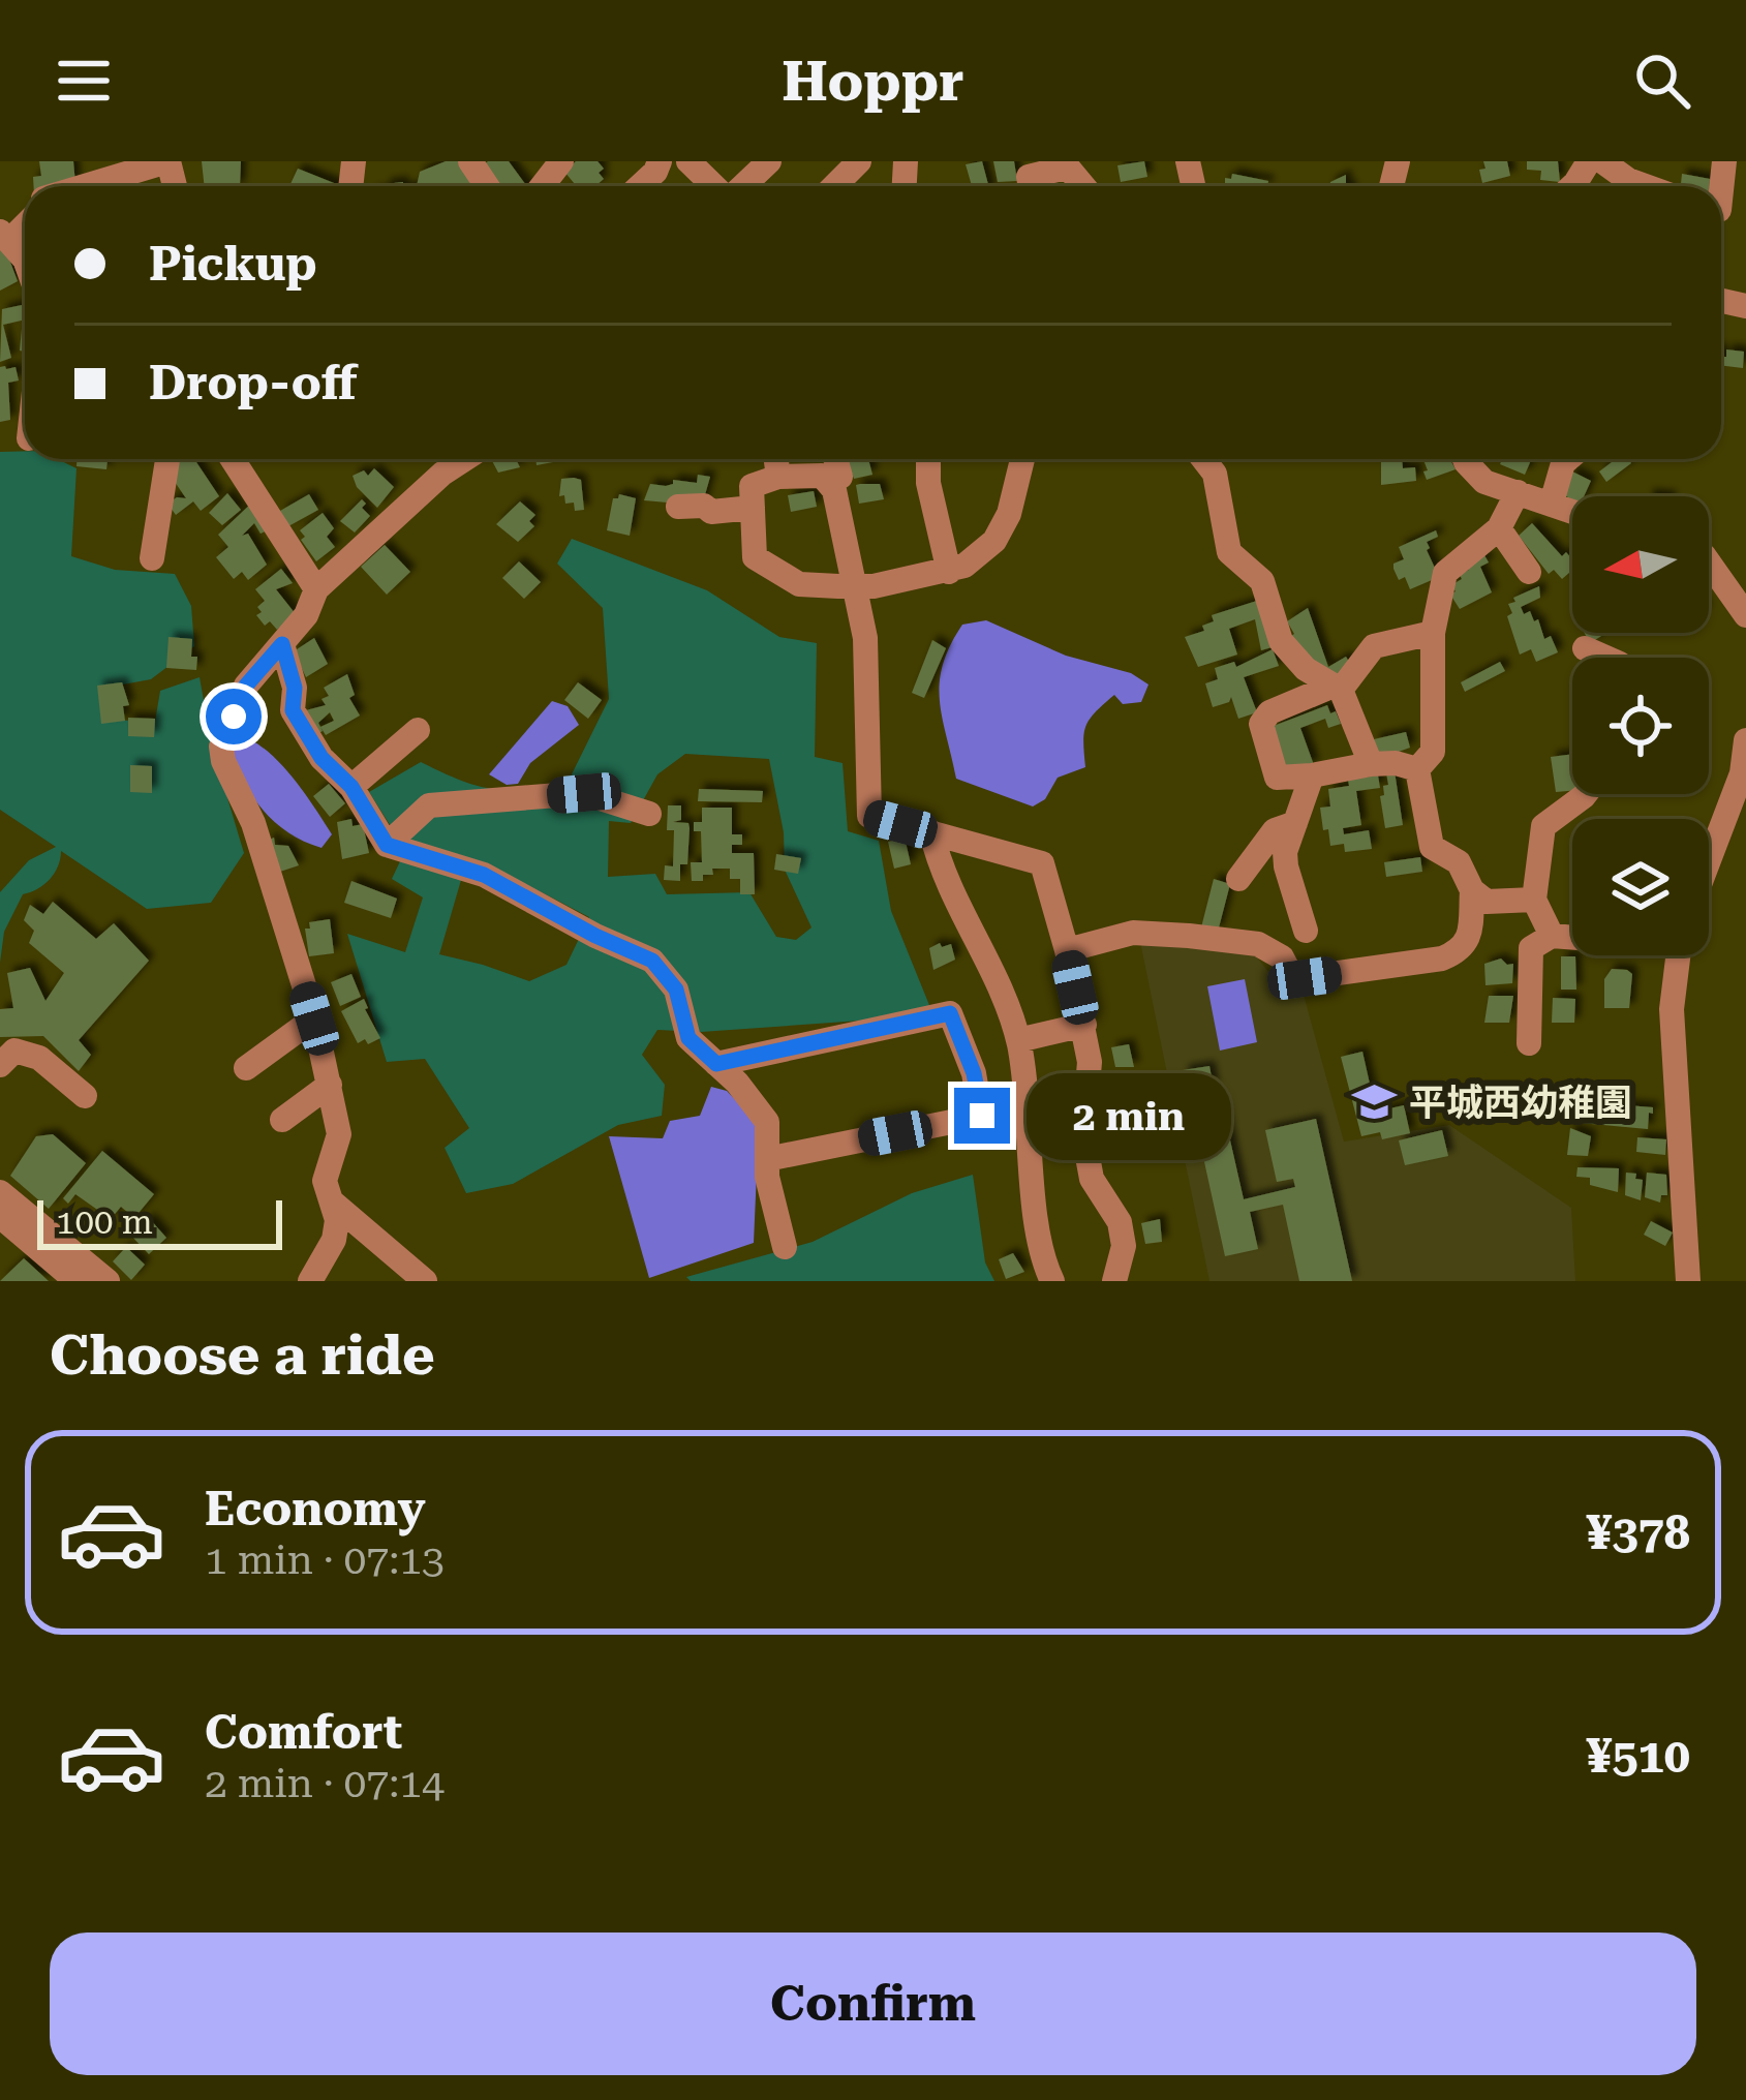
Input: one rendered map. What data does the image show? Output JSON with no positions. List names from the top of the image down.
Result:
{
  "places": {
    "school or university": ["平城西幼稚園"]
  },
  "scale_bar": "100 m",
  "north": "left",
  "page": {
    "header": "Hoppr",
    "banner": ["Pickup", "Drop-off"],
    "bubble": "2 min",
    "scale": "100 m",
    "heading": "Choose a ride",
    "list": [
      {
        "name": "Economy",
        "note": "1 min · 07:13",
        "value": "¥378"
      },
      {
        "name": "Comfort",
        "note": "2 min · 07:14",
        "value": "¥510"
      }
    ],
    "buttons": "Confirm"
  }
}
